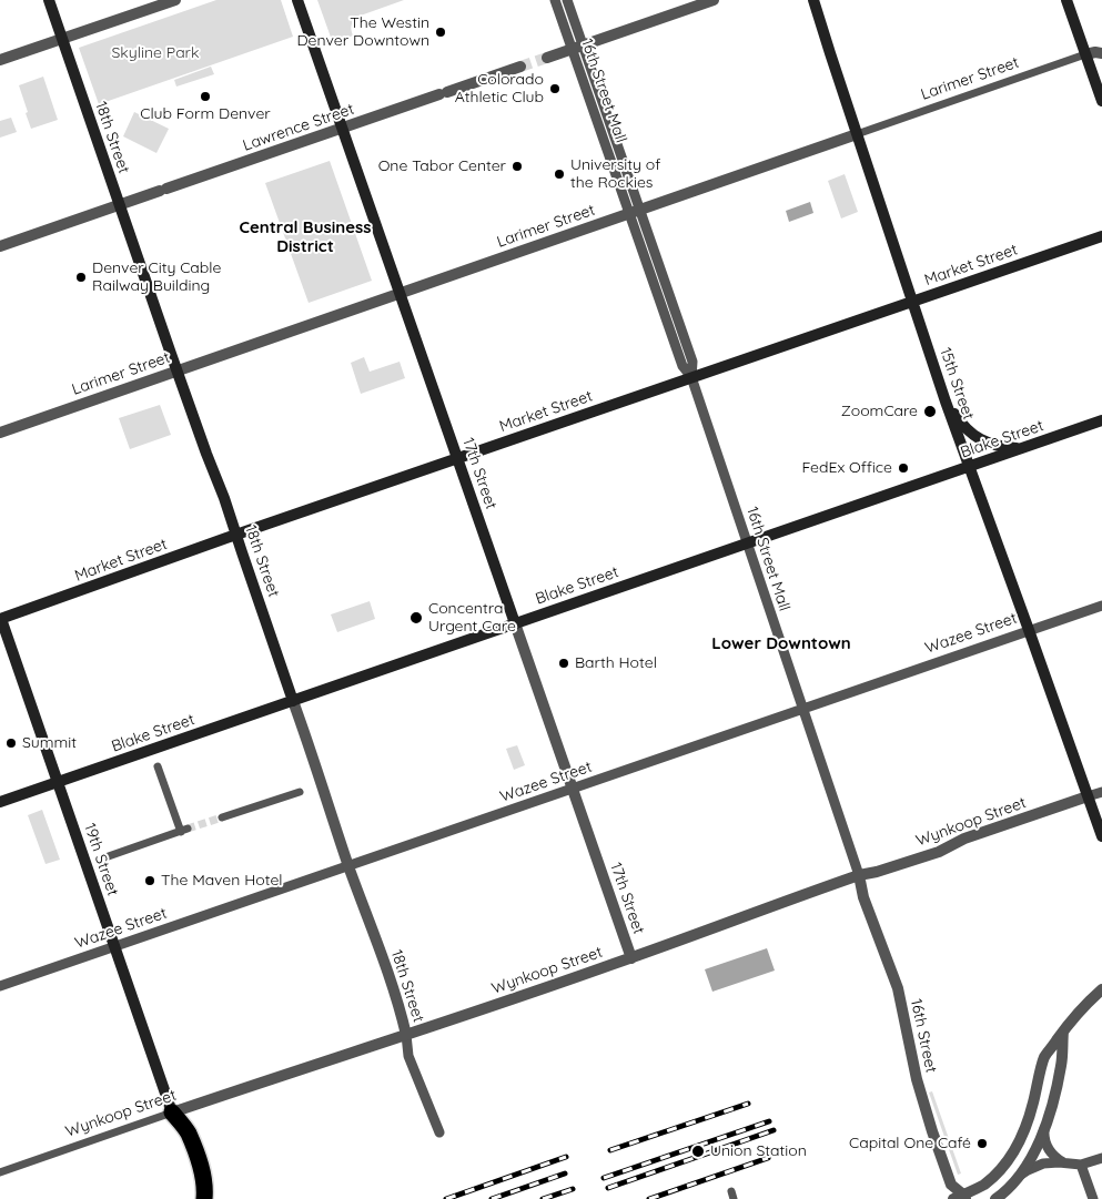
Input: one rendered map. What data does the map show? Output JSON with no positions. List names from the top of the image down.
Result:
{
  "streets": {
    "main road": [
      "18th Street",
      "Market Street",
      "15th Street",
      "Blake Street",
      "17th Street",
      "19th Street"
    ],
    "street": [
      "Larimer Street",
      "16th Street Mall",
      "Lawrence Street",
      "Wazee Street",
      "Wynkoop Street",
      "16th Street"
    ]
  },
  "crossings": [
    ["Larimer Street", "16th Street Mall"],
    ["Larimer Street", "18th Street"],
    ["Larimer Street", "15th Street"],
    ["Larimer Street", "17th Street"],
    ["16th Street Mall", "Market Street"],
    ["16th Street Mall", "Blake Street"],
    ["16th Street Mall", "Wazee Street"],
    ["16th Street Mall", "Wynkoop Street"],
    ["16th Street Mall", "16th Street"],
    ["Lawrence Street", "18th Street"],
    ["Lawrence Street", "17th Street"],
    ["18th Street", "Market Street"],
    ["18th Street", "Blake Street"],
    ["18th Street", "Wazee Street"],
    ["18th Street", "Wynkoop Street"],
    ["Market Street", "15th Street"],
    ["Market Street", "17th Street"],
    ["Market Street", "19th Street"],
    ["15th Street", "Blake Street"],
    ["15th Street", "Wazee Street"],
    ["15th Street", "Wynkoop Street"],
    ["Blake Street", "17th Street"],
    ["Blake Street", "19th Street"],
    ["17th Street", "Wazee Street"],
    ["17th Street", "Wynkoop Street"],
    ["Wazee Street", "19th Street"],
    ["Wynkoop Street", "19th Street"],
    ["Wynkoop Street", "16th Street"]
  ],
  "districts": ["Central Business District", "Lower Downtown"],
  "parks": ["Skyline Park"],
  "places": [
    "The Westin Denver Downtown",
    "Colorado Athletic Club",
    "Club Form Denver",
    "One Tabor Center",
    "University of the Rockies",
    "Denver City Cable Railway Building",
    "ZoomCare",
    "FedEx Office",
    "Concentra Urgent Care",
    "Barth Hotel",
    "Summit",
    "The Maven Hotel",
    "Capital One Café",
    "Union Station"
  ]
}
